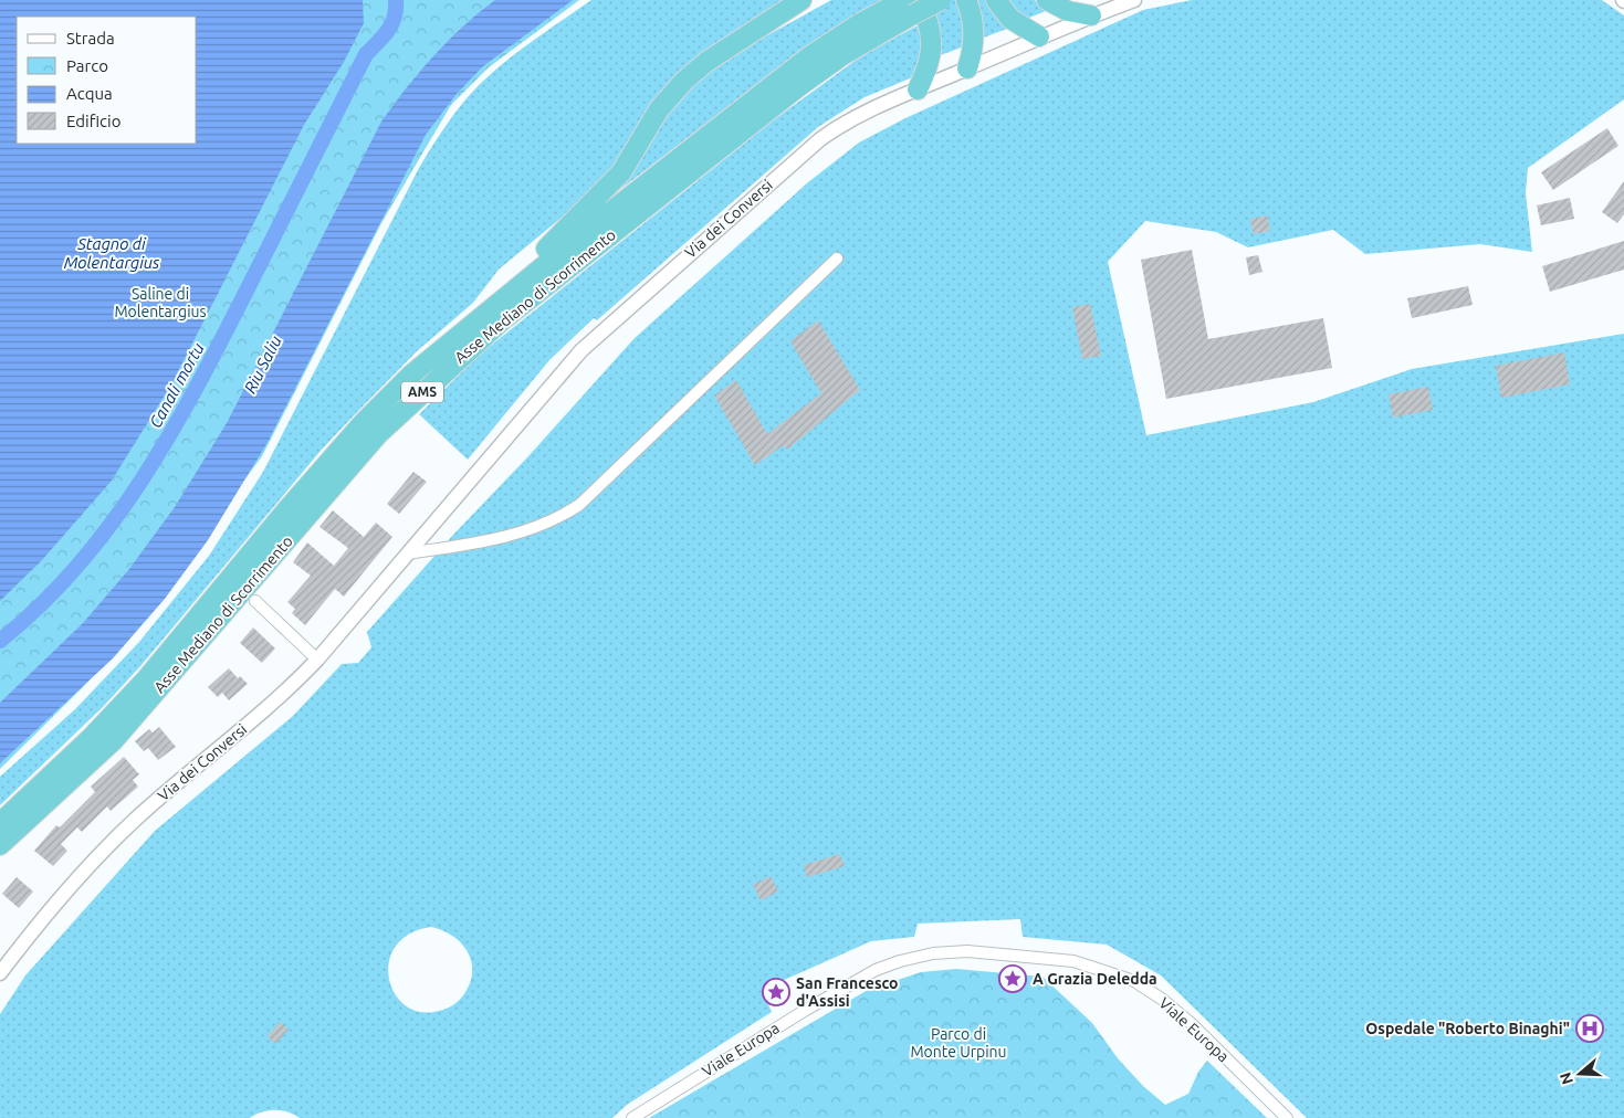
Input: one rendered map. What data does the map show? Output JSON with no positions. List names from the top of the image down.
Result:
{
  "streets": {
    "highway": ["Asse Mediano di Scorrimento", "AMS"],
    "street": ["Via dei Conversi", "Viale Europa"]
  },
  "water": ["Stagno di Molentargius", "Riu Saliu", "Canali mortu"],
  "parks": ["Saline di Molentargius", "Parco di Monte Urpinu"],
  "places": {
    "place": ["A Grazia Deledda", "San Francesco d'Assisi"],
    "hospital": ["Ospedale \"Roberto Binaghi\""]
  },
  "legend": [
    "Strada",
    "Parco",
    "Acqua",
    "Edificio"
  ],
  "north": "left"
}
